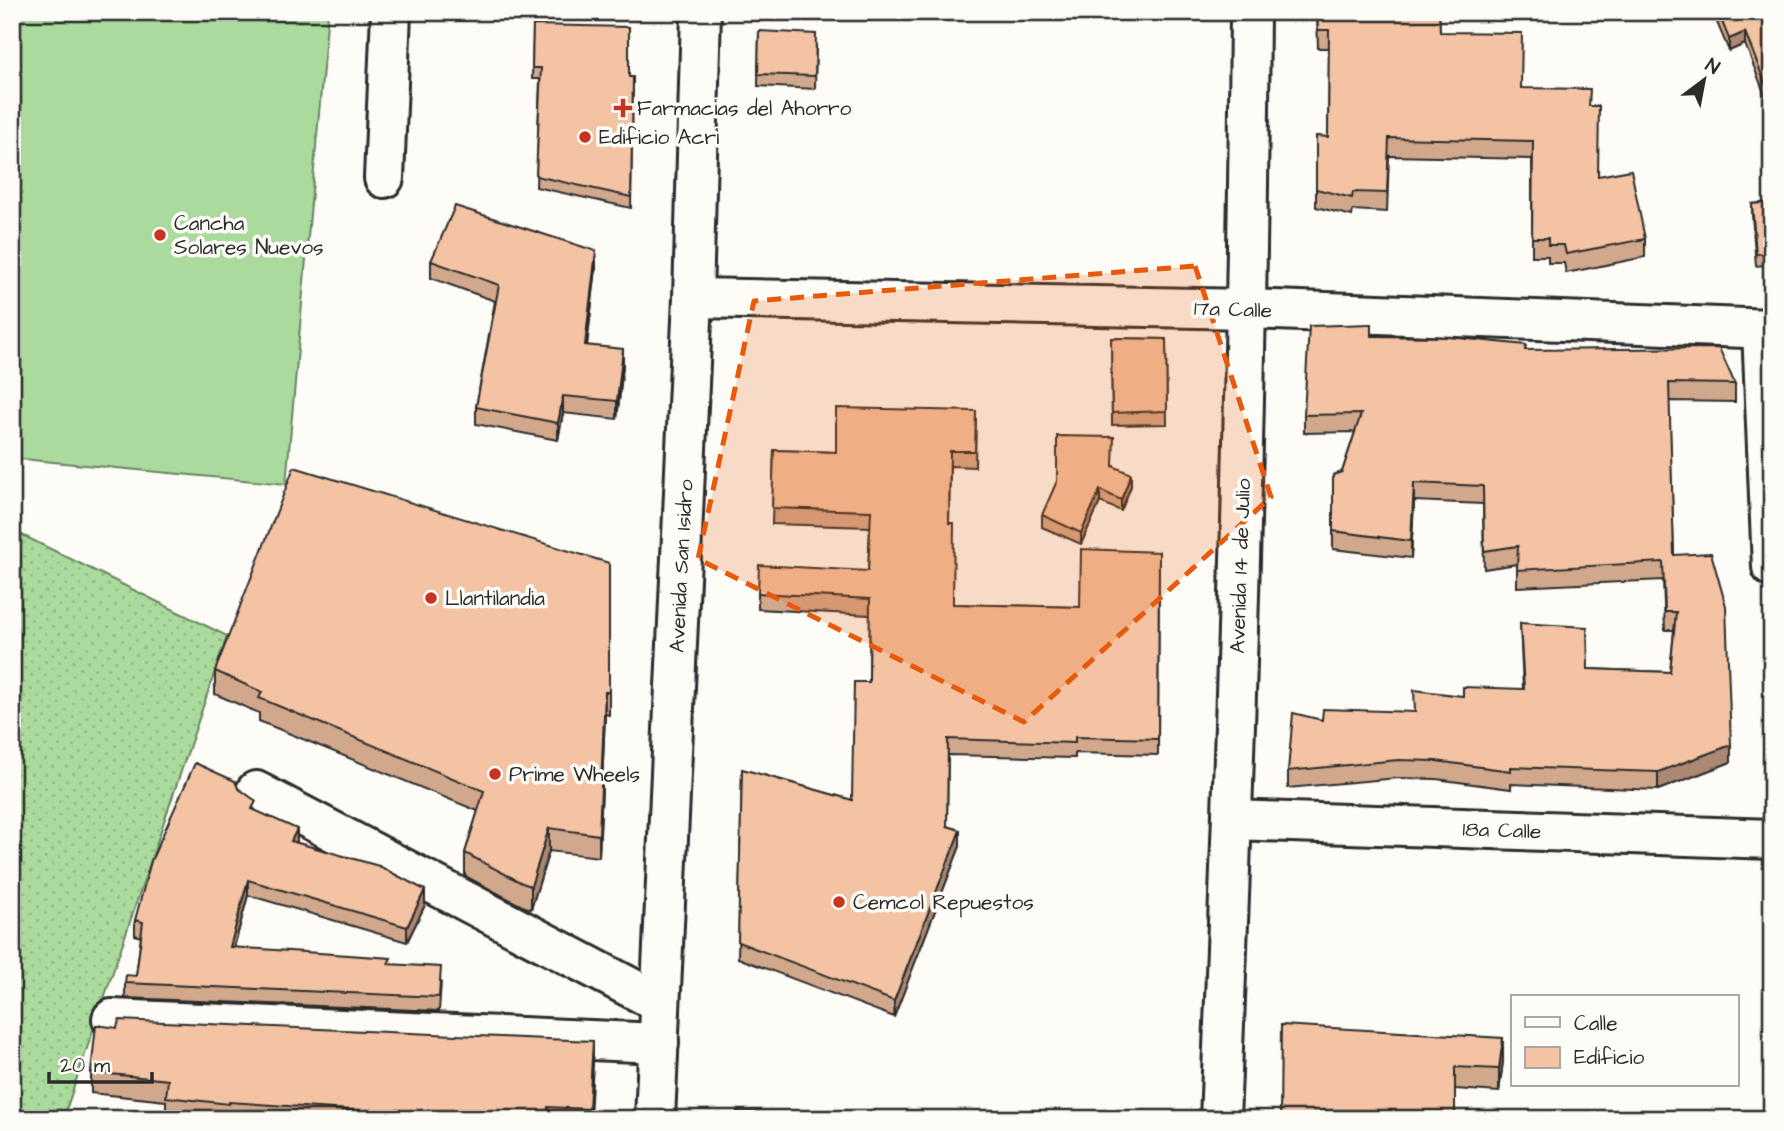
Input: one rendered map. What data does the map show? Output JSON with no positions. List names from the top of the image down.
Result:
{
  "streets": {
    "street": [
      "17a Calle",
      "Avenida San Isidro",
      "Avenida 14 de Julio",
      "18a Calle"
    ]
  },
  "crossings": [
    ["17a Calle", "Avenida San Isidro"],
    ["17a Calle", "Avenida 14 de Julio"],
    ["Avenida 14 de Julio", "18a Calle"]
  ],
  "places": {
    "health": ["Farmacias del Ahorro"],
    "other": [
      "Edificio Acri",
      "Cancha Solares Nuevos",
      "Llantilandia",
      "Prime Wheels",
      "Cemcol Repuestos"
    ]
  },
  "legend": ["Calle", "Edificio"],
  "scale_bar": "20 m",
  "north": "top right"
}
